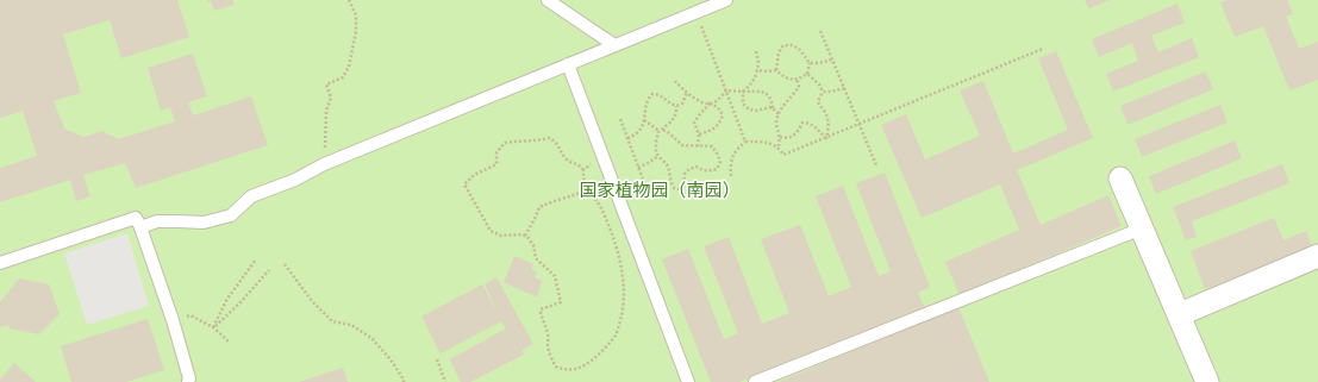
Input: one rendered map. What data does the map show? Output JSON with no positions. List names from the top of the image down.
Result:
{
  "parks": ["国家植物园（南园）"]
}
